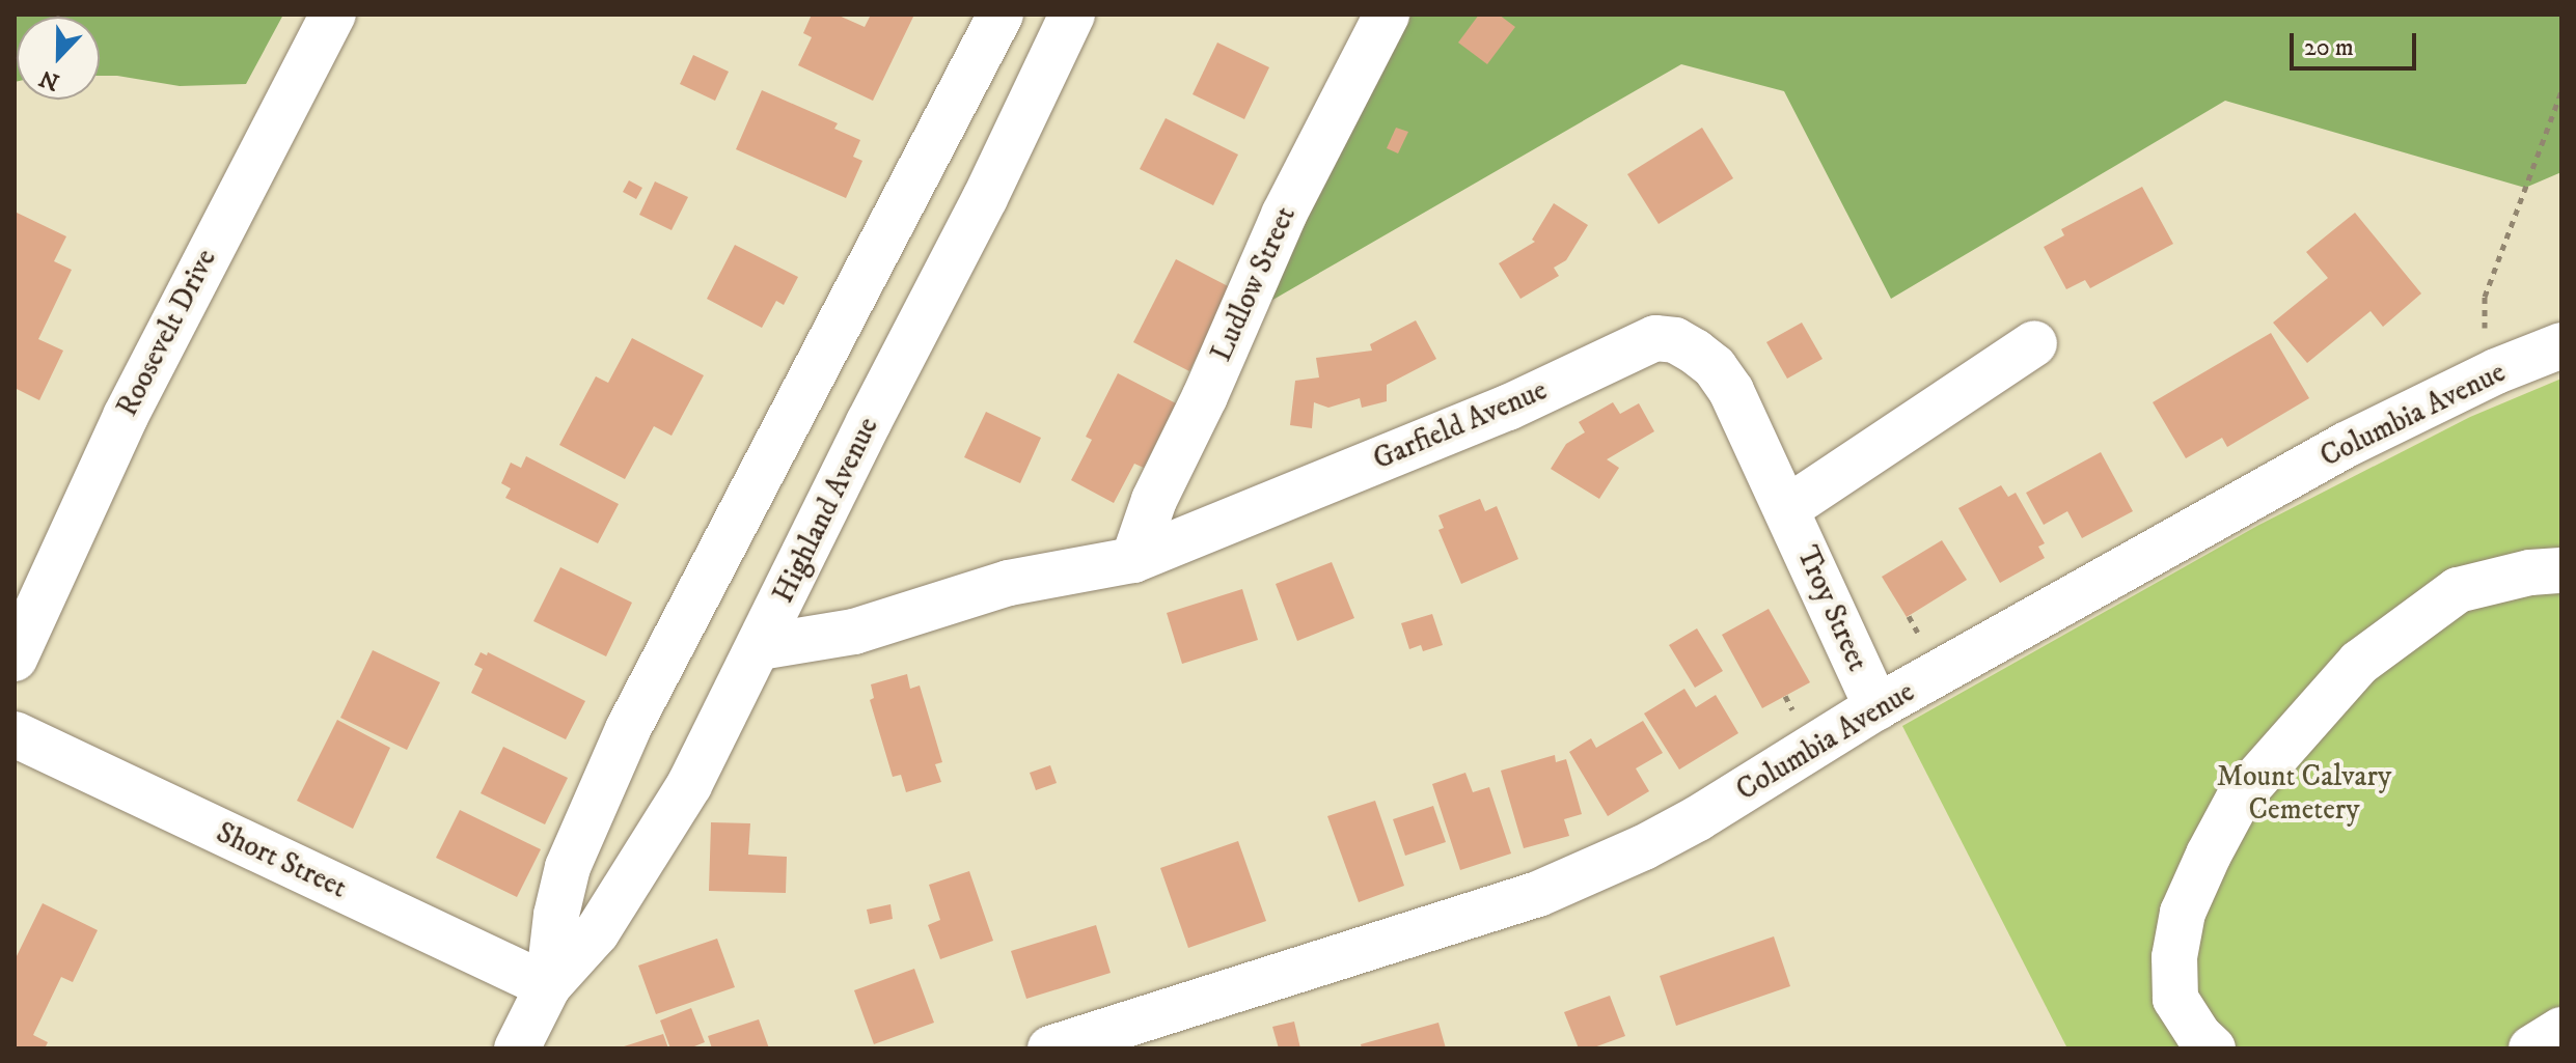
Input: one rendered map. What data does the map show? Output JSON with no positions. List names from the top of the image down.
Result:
{
  "streets": {
    "street": [
      "Ludlow Street",
      "Roosevelt Drive",
      "Columbia Avenue",
      "Garfield Avenue",
      "Highland Avenue",
      "Troy Street",
      "Short Street"
    ]
  },
  "crossings": [
    ["Ludlow Street", "Garfield Avenue"],
    ["Columbia Avenue", "Troy Street"],
    ["Garfield Avenue", "Highland Avenue"],
    ["Garfield Avenue", "Troy Street"],
    ["Highland Avenue", "Short Street"]
  ],
  "parks": ["Mount Calvary Cemetery"],
  "scale_bar": "20 m",
  "north": "bottom"
}
